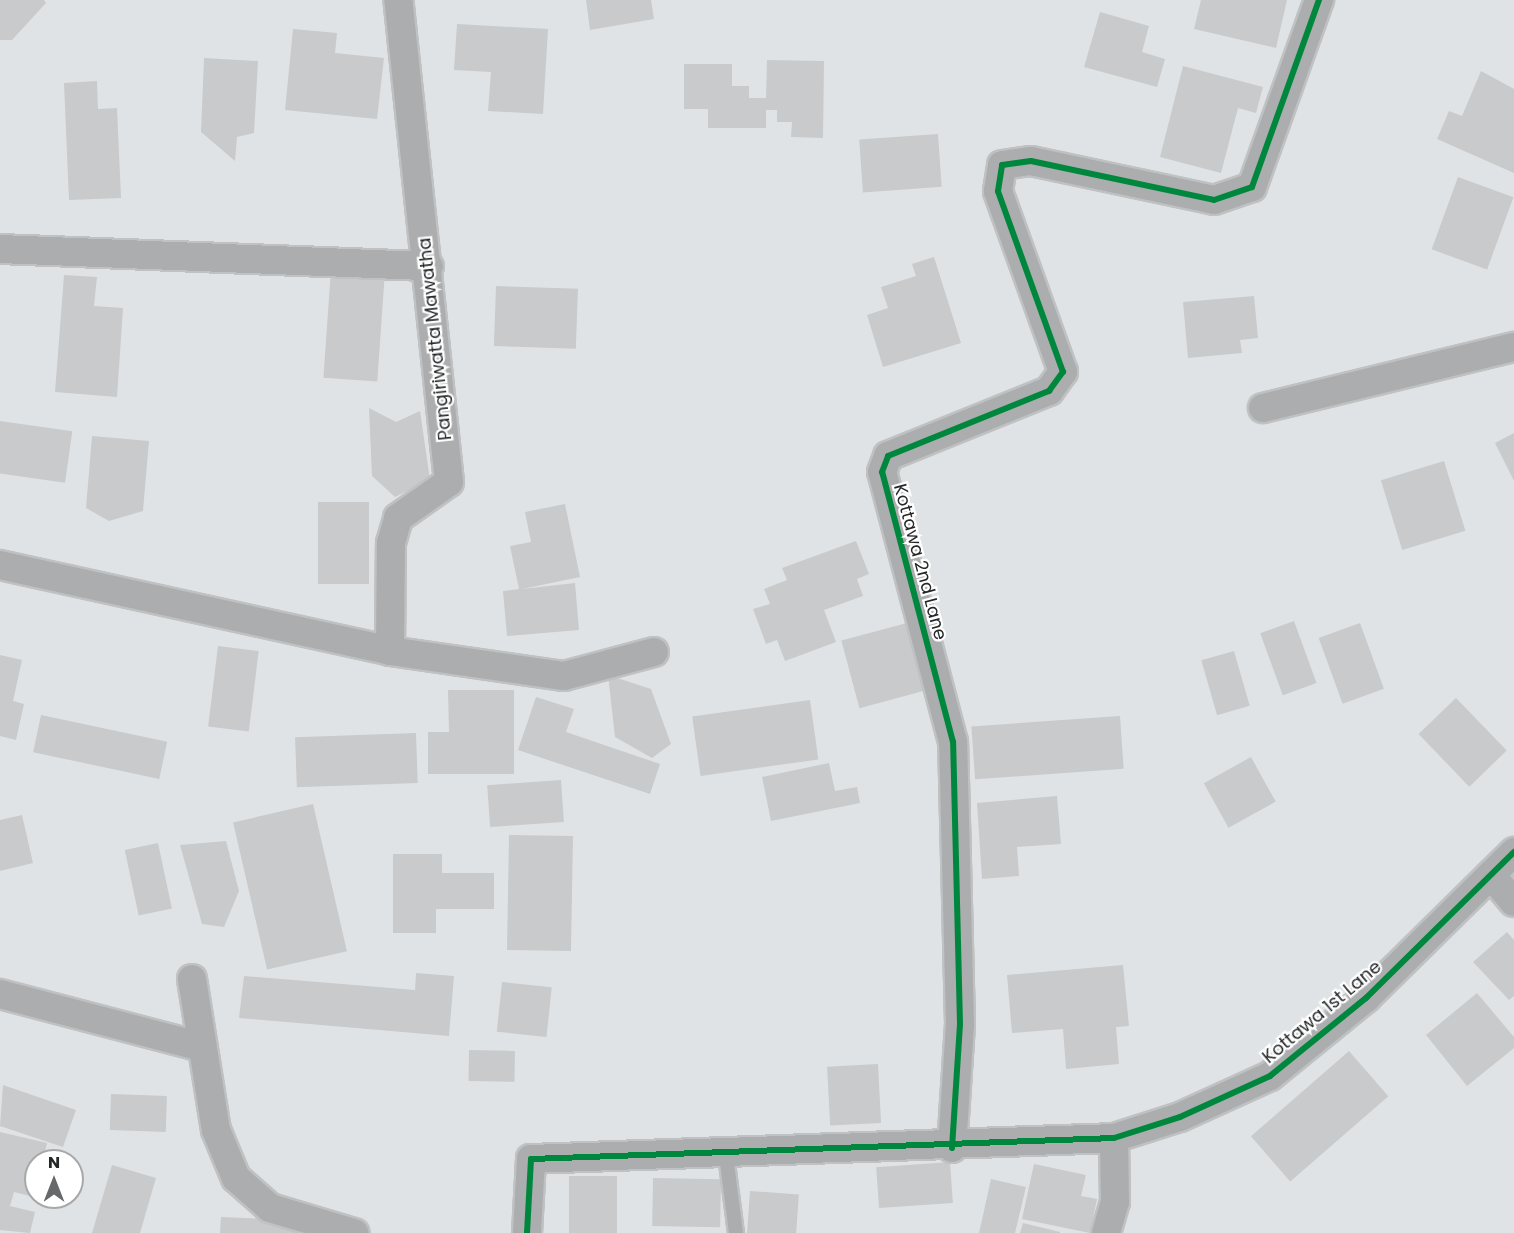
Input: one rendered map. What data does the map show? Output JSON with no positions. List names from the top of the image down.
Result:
{
  "streets": {
    "street": ["Pangiriwatta Mawatha", "Kottawa 2nd Lane", "Kottawa 1st Lane"]
  },
  "crossings": [
    ["Kottawa 2nd Lane", "Kottawa 1st Lane"]
  ],
  "north": "top"
}
